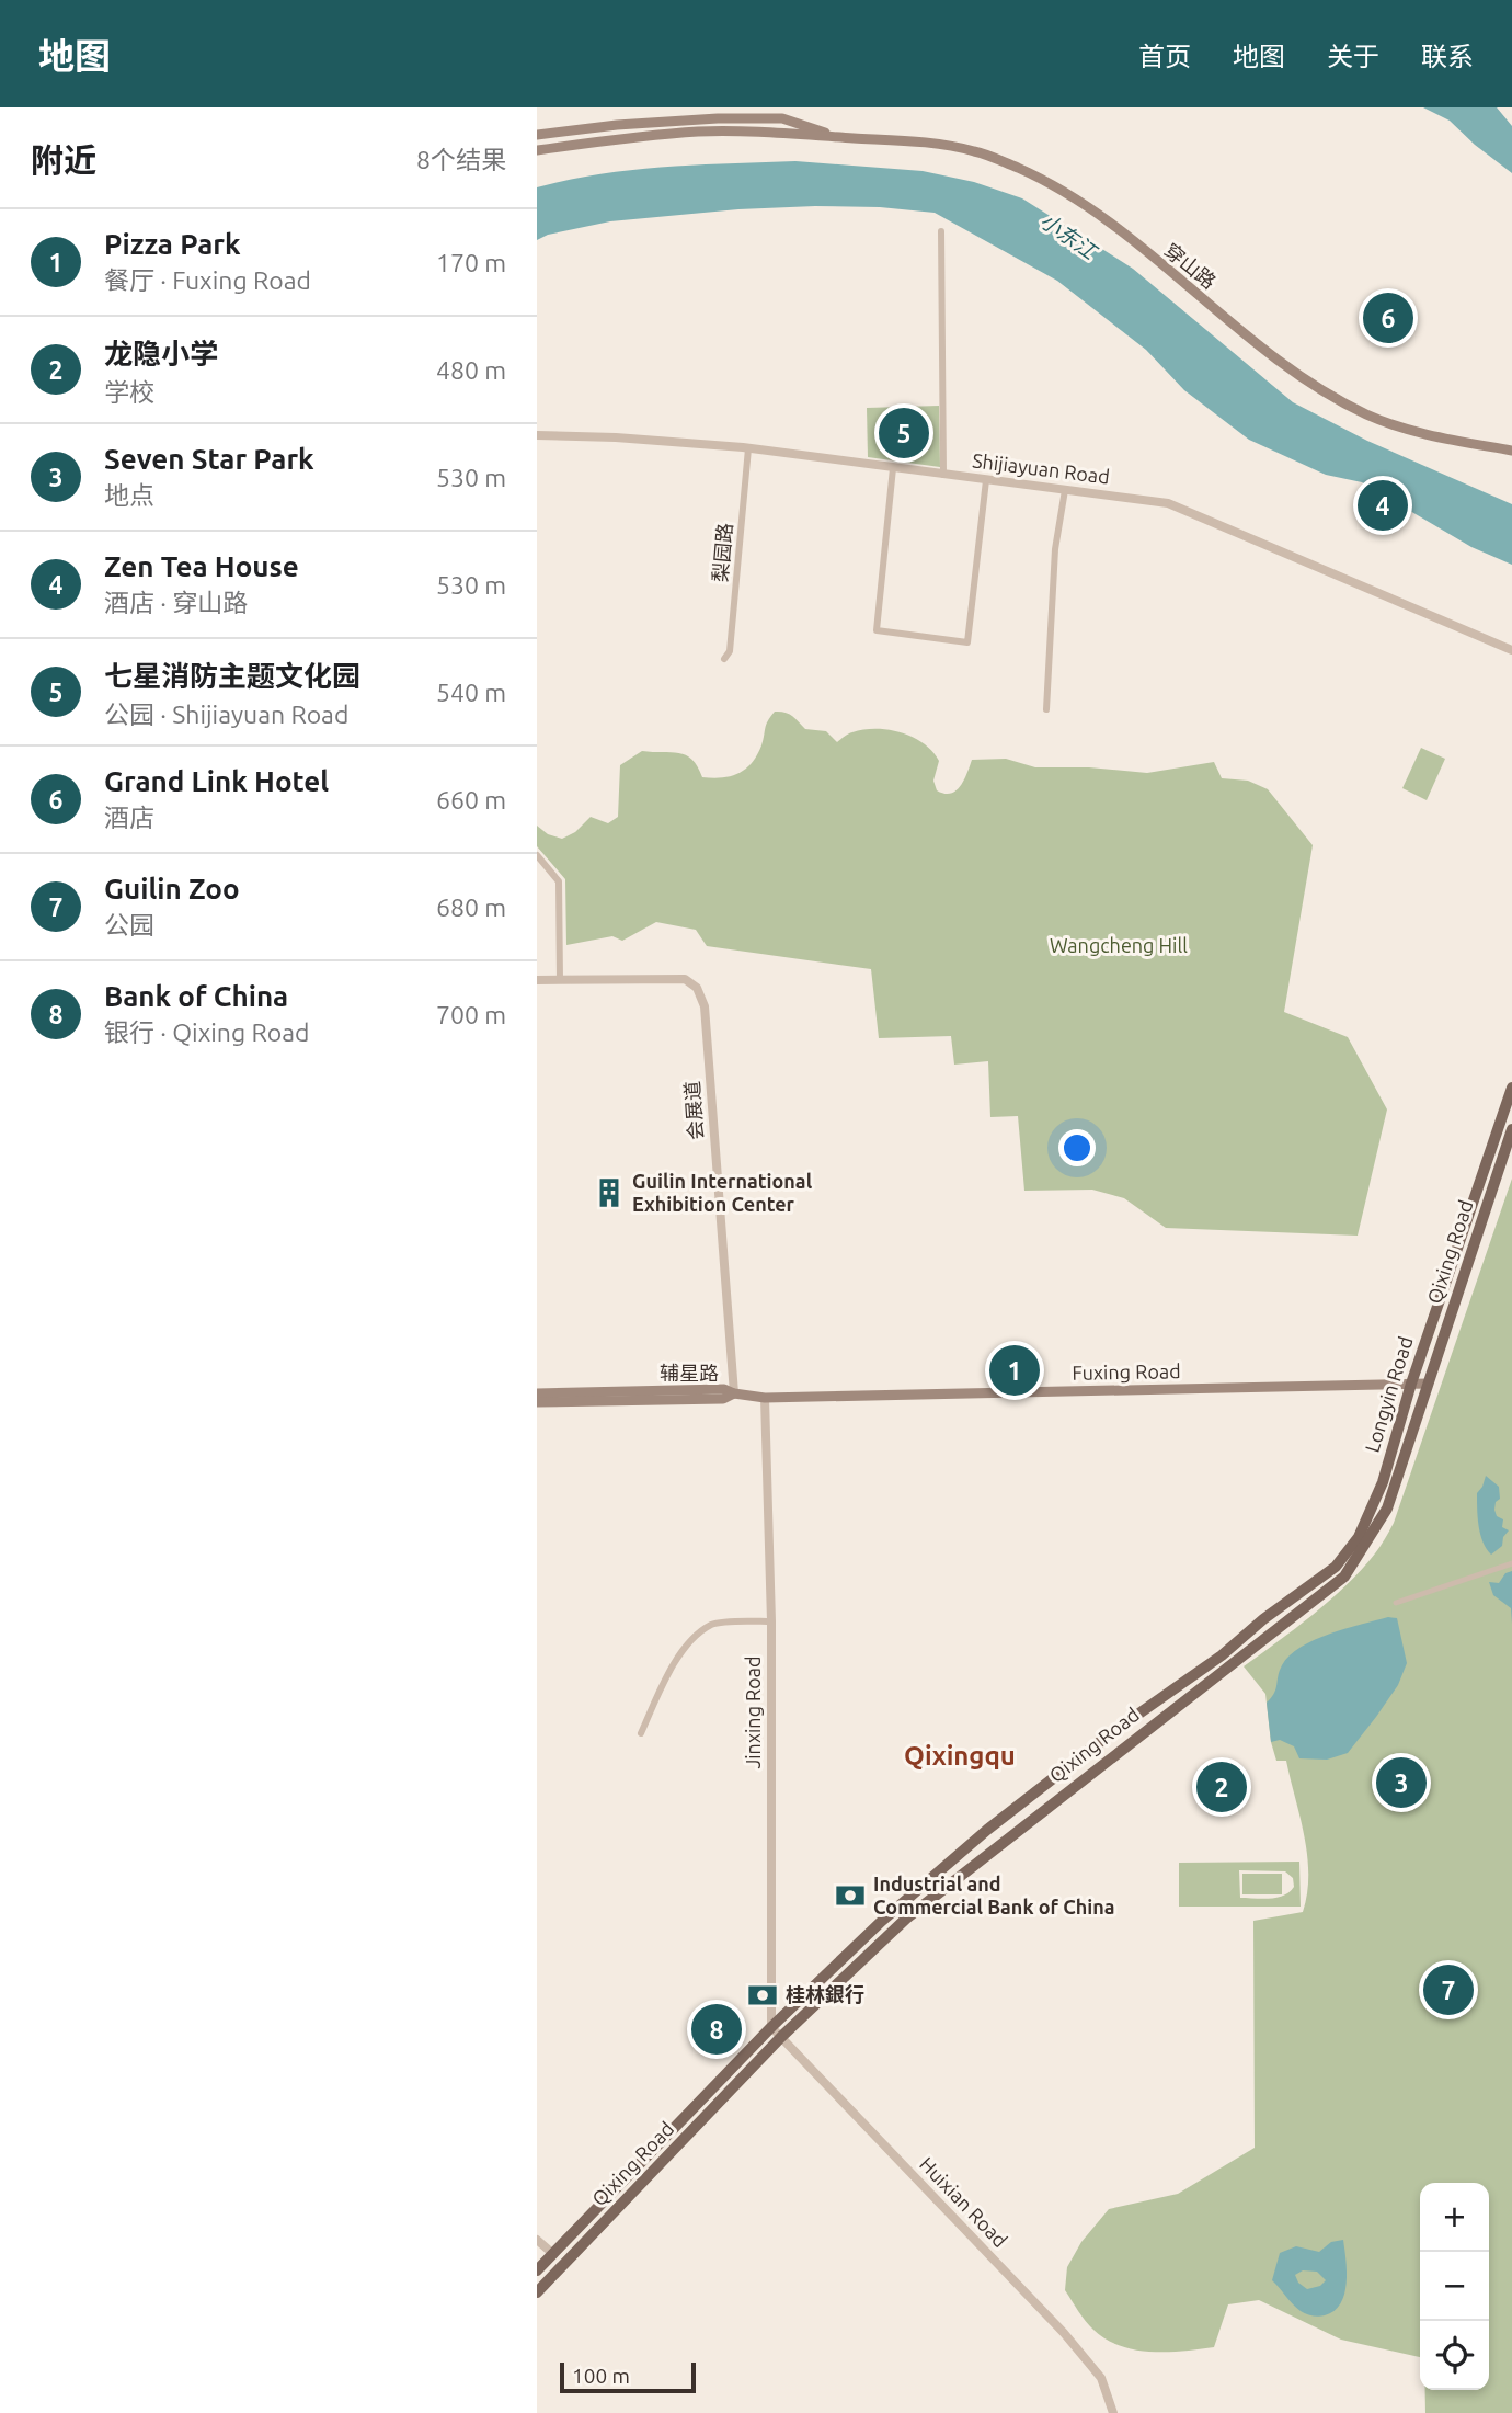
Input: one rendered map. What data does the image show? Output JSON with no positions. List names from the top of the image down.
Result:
{
  "streets": {
    "main road": [
      "穿山路",
      "Qixing Road",
      "Fuxing Road",
      "辅星路",
      "Longyin Road"
    ],
    "street": [
      "Shijiayuan Road",
      "梨园路",
      "会展道",
      "Jinxing Road",
      "Huixian Road"
    ]
  },
  "crossings": [
    ["Shijiayuan Road", "梨园路"],
    ["会展道", "Fuxing Road"],
    ["会展道", "辅星路"],
    ["Qixing Road", "Fuxing Road"],
    ["Qixing Road", "Longyin Road"],
    ["Qixing Road", "Jinxing Road"],
    ["Qixing Road", "Huixian Road"],
    ["Fuxing Road", "辅星路"],
    ["Fuxing Road", "Longyin Road"],
    ["Fuxing Road", "Jinxing Road"],
    ["Jinxing Road", "Huixian Road"]
  ],
  "districts": ["Qixingqu"],
  "water": ["小东江"],
  "parks": ["Wangcheng Hill"],
  "places": {
    "building": ["Guilin International Exhibition Center"],
    "bank": ["Industrial and Commercial Bank of China", "桂林銀行"]
  },
  "scale_bar": "100 m",
  "page": {
    "header": "地图",
    "nav": [
      "首页",
      "地图",
      "关于",
      "联系"
    ],
    "heading": ["附近", "8个结果"],
    "list": [
      {
        "mark": "1",
        "name": "Pizza Park",
        "note": "餐厅 · Fuxing Road",
        "value": "170 m"
      },
      {
        "mark": "2",
        "name": "龙隐小学",
        "note": "学校",
        "value": "480 m"
      },
      {
        "mark": "3",
        "name": "Seven Star Park",
        "note": "地点",
        "value": "530 m"
      },
      {
        "mark": "4",
        "name": "Zen Tea House",
        "note": "酒店 · 穿山路",
        "value": "530 m"
      },
      {
        "mark": "5",
        "name": "七星消防主题文化园",
        "note": "公园 · Shijiayuan Road",
        "value": "540 m"
      },
      {
        "mark": "6",
        "name": "Grand Link Hotel",
        "note": "酒店",
        "value": "660 m"
      },
      {
        "mark": "7",
        "name": "Guilin Zoo",
        "note": "公园",
        "value": "680 m"
      },
      {
        "mark": "8",
        "name": "Bank of China",
        "note": "银行 · Qixing Road",
        "value": "700 m"
      }
    ],
    "pins": [
      "6",
      "5",
      "4",
      "1",
      "3",
      "2",
      "7",
      "8"
    ],
    "map_buttons": ["+", "−"],
    "scale": "100 m"
  }
}
